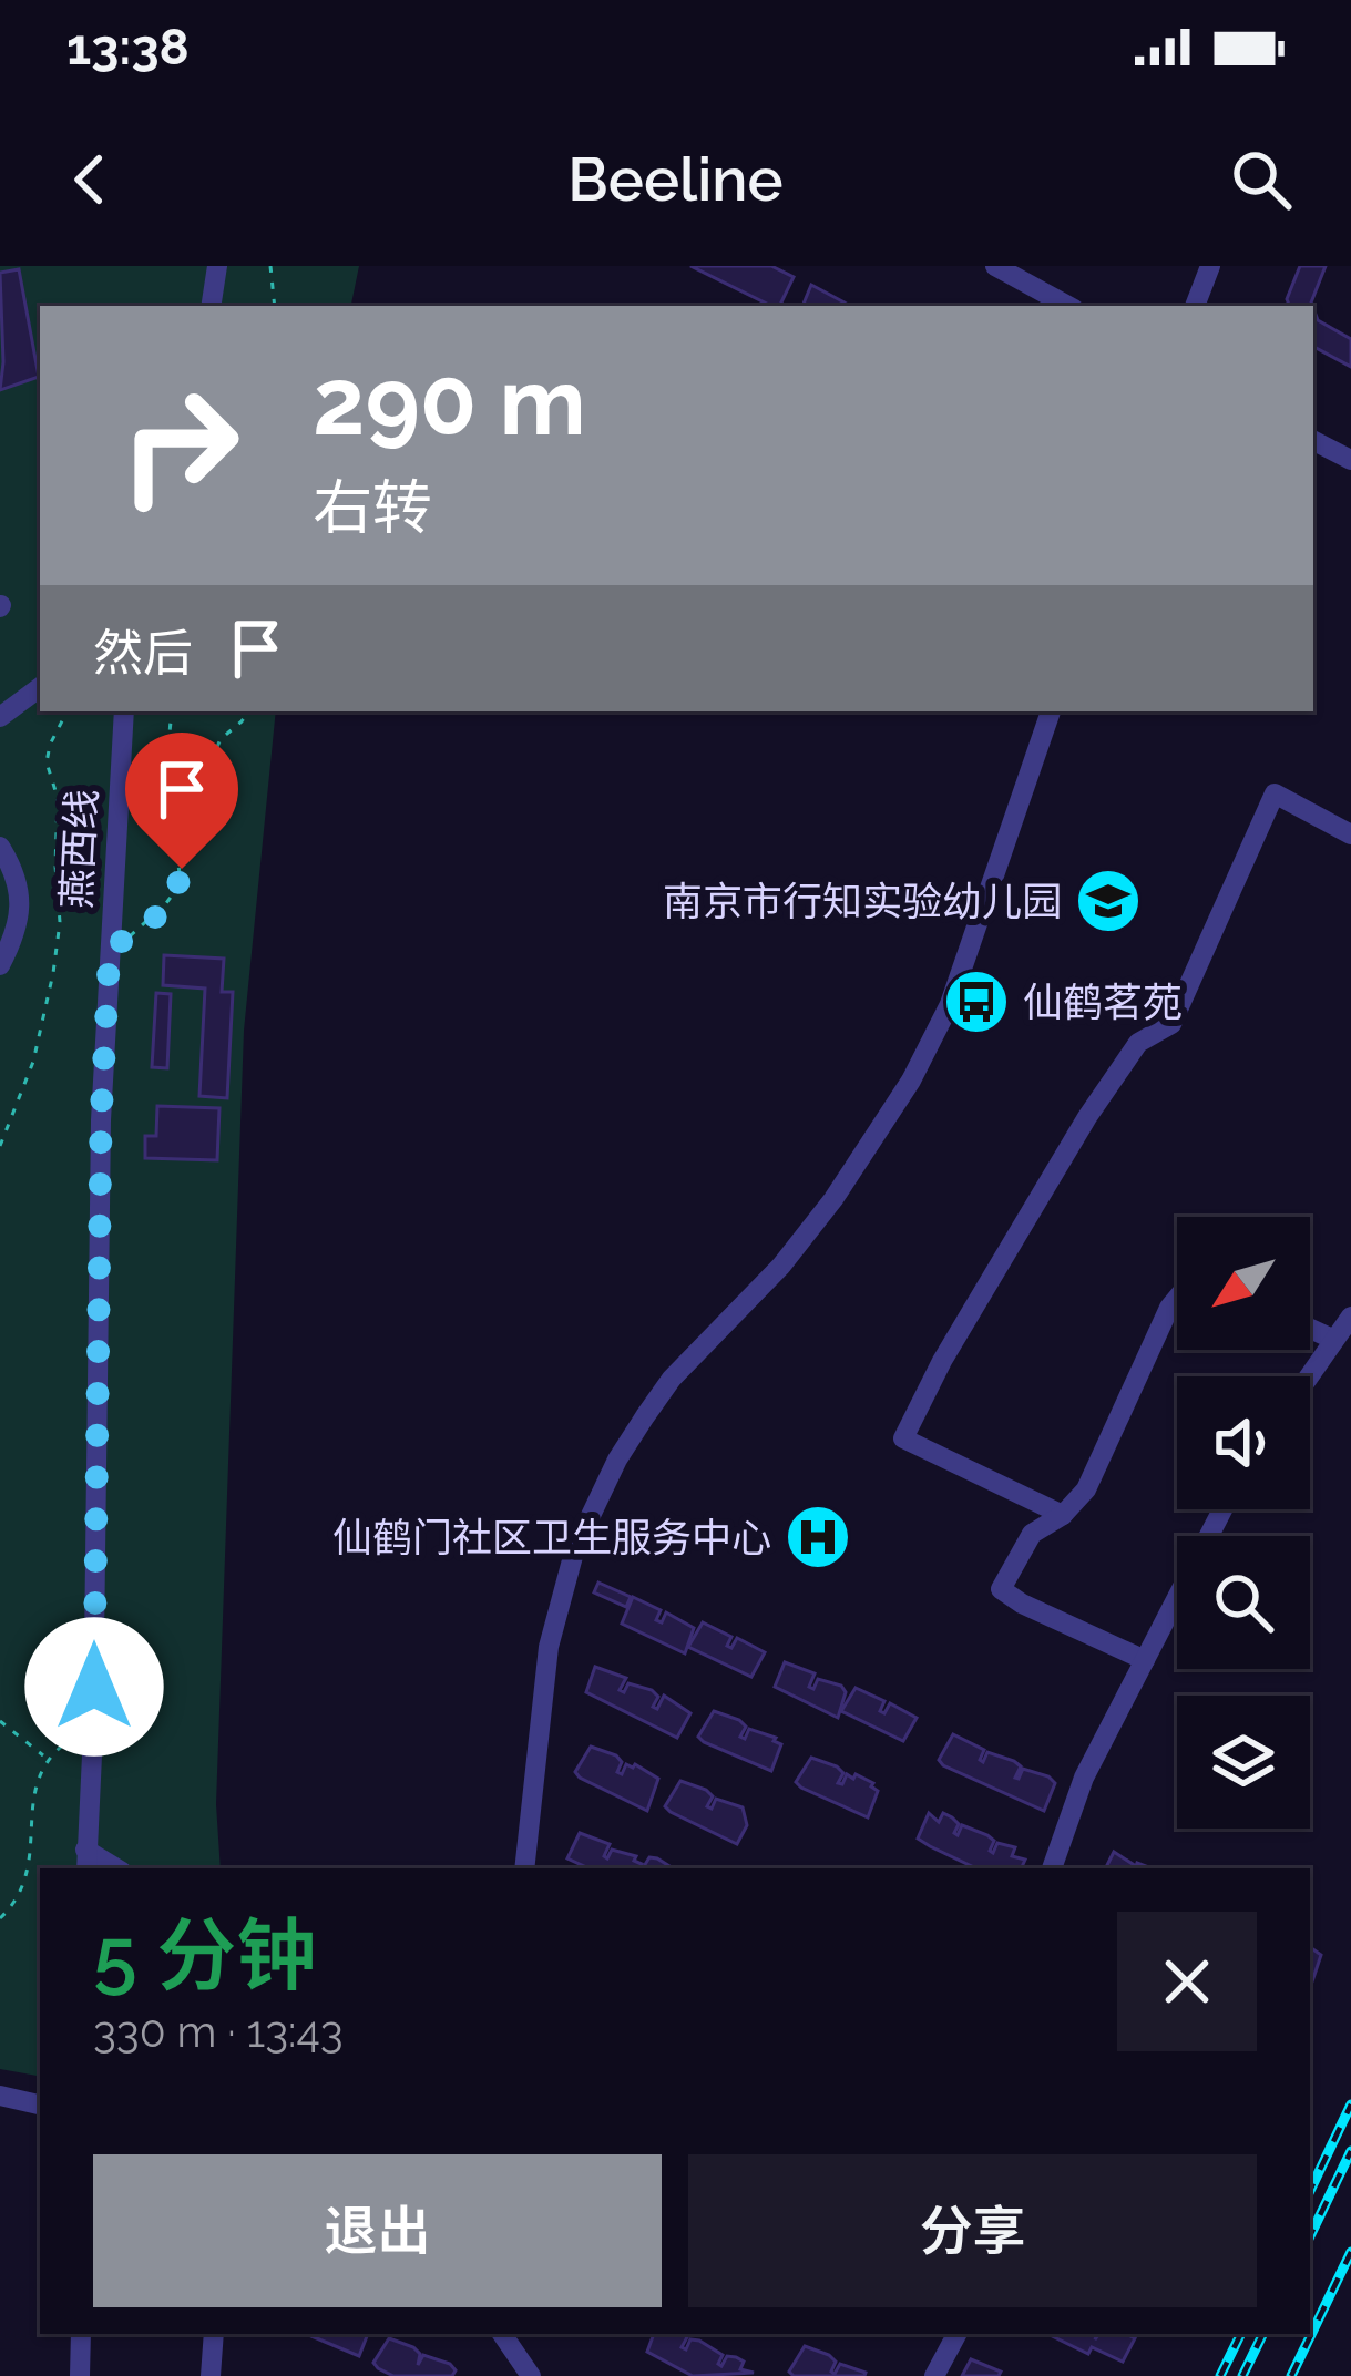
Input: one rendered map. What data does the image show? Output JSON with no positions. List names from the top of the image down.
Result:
{
  "streets": {
    "street": ["燕西线"]
  },
  "places": {
    "school or university": ["南京市行知实验幼儿园"],
    "bus stop": ["仙鹤茗苑"],
    "hospital": ["仙鹤门社区卫生服务中心"]
  },
  "north": "bottom left",
  "page": {
    "status": "13:38",
    "header": "Beeline",
    "turn": ["290 m", "右转"],
    "then": "然后",
    "heading": ["5 分钟", "330 m · 13:43"],
    "buttons": ["退出", "分享"]
  }
}
